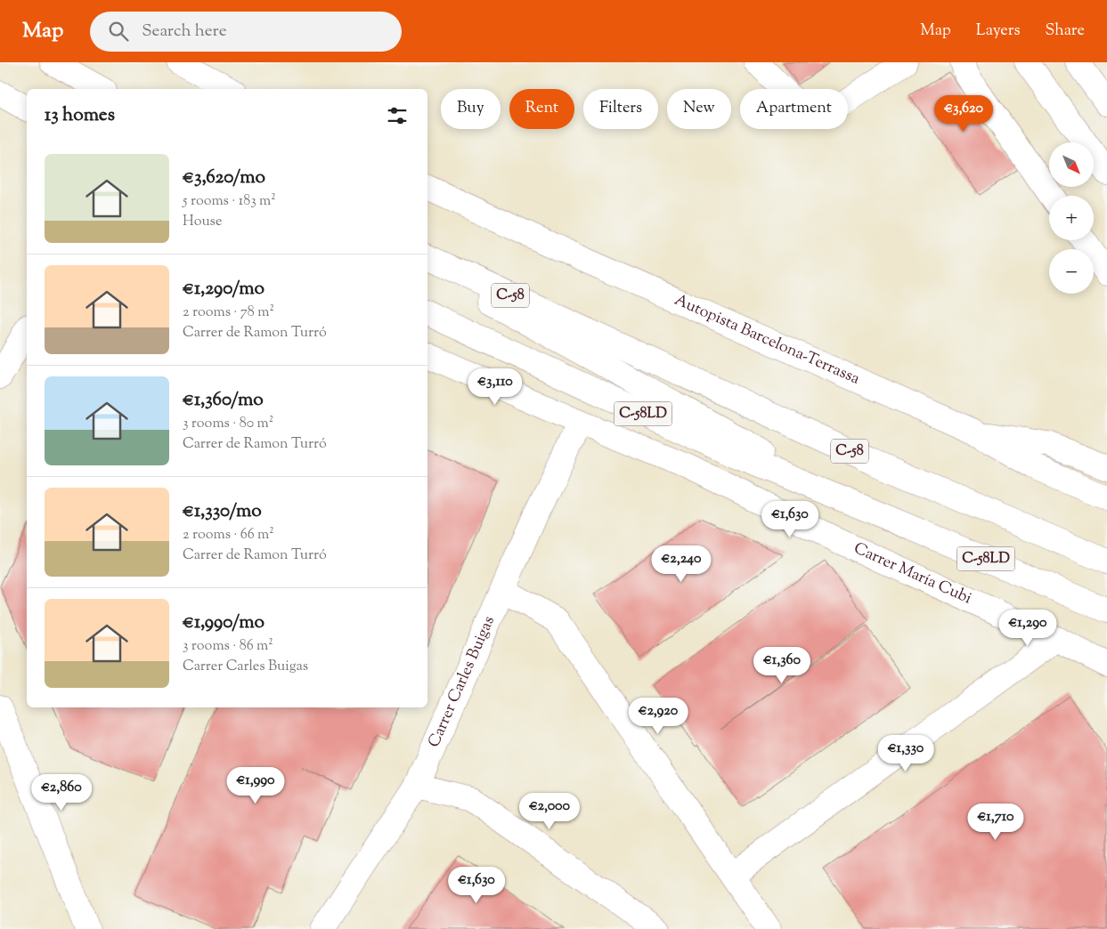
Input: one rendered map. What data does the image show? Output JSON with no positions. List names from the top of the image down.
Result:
{
  "streets": {
    "main road": [
      "C-58",
      "Autopista Barcelona-Terrassa",
      "C-58LD",
      "Carrer María Cubi",
      "Carrer Carles Buigas"
    ]
  },
  "crossings": [
    ["Carrer María Cubi", "Carrer Carles Buigas"]
  ],
  "north": "bottom right",
  "page": {
    "header": "Map",
    "search": "Search here",
    "nav": ["Map", "Layers", "Share"],
    "chip": [
      "Buy",
      "Rent",
      "Filters",
      "New",
      "Apartment"
    ],
    "heading": "13 homes",
    "price": [
      "€3,620",
      "€3,110",
      "€1,630",
      "€2,240",
      "€1,290",
      "€1,360",
      "€2,920",
      "€1,330",
      "€1,990",
      "€2,860",
      "€2,000",
      "€1,710",
      "€1,630"
    ],
    "map_buttons": ["+", "−"],
    "list": [
      {
        "name": "€3,620/mo",
        "note": "5 rooms · 183 m² · House"
      },
      {
        "name": "€1,290/mo",
        "note": "2 rooms · 78 m² · Carrer de Ramon Turró"
      },
      {
        "name": "€1,360/mo",
        "note": "3 rooms · 80 m² · Carrer de Ramon Turró"
      },
      {
        "name": "€1,330/mo",
        "note": "2 rooms · 66 m² · Carrer de Ramon Turró"
      },
      {
        "name": "€1,990/mo",
        "note": "3 rooms · 86 m² · Carrer Carles Buigas"
      }
    ]
  }
}
